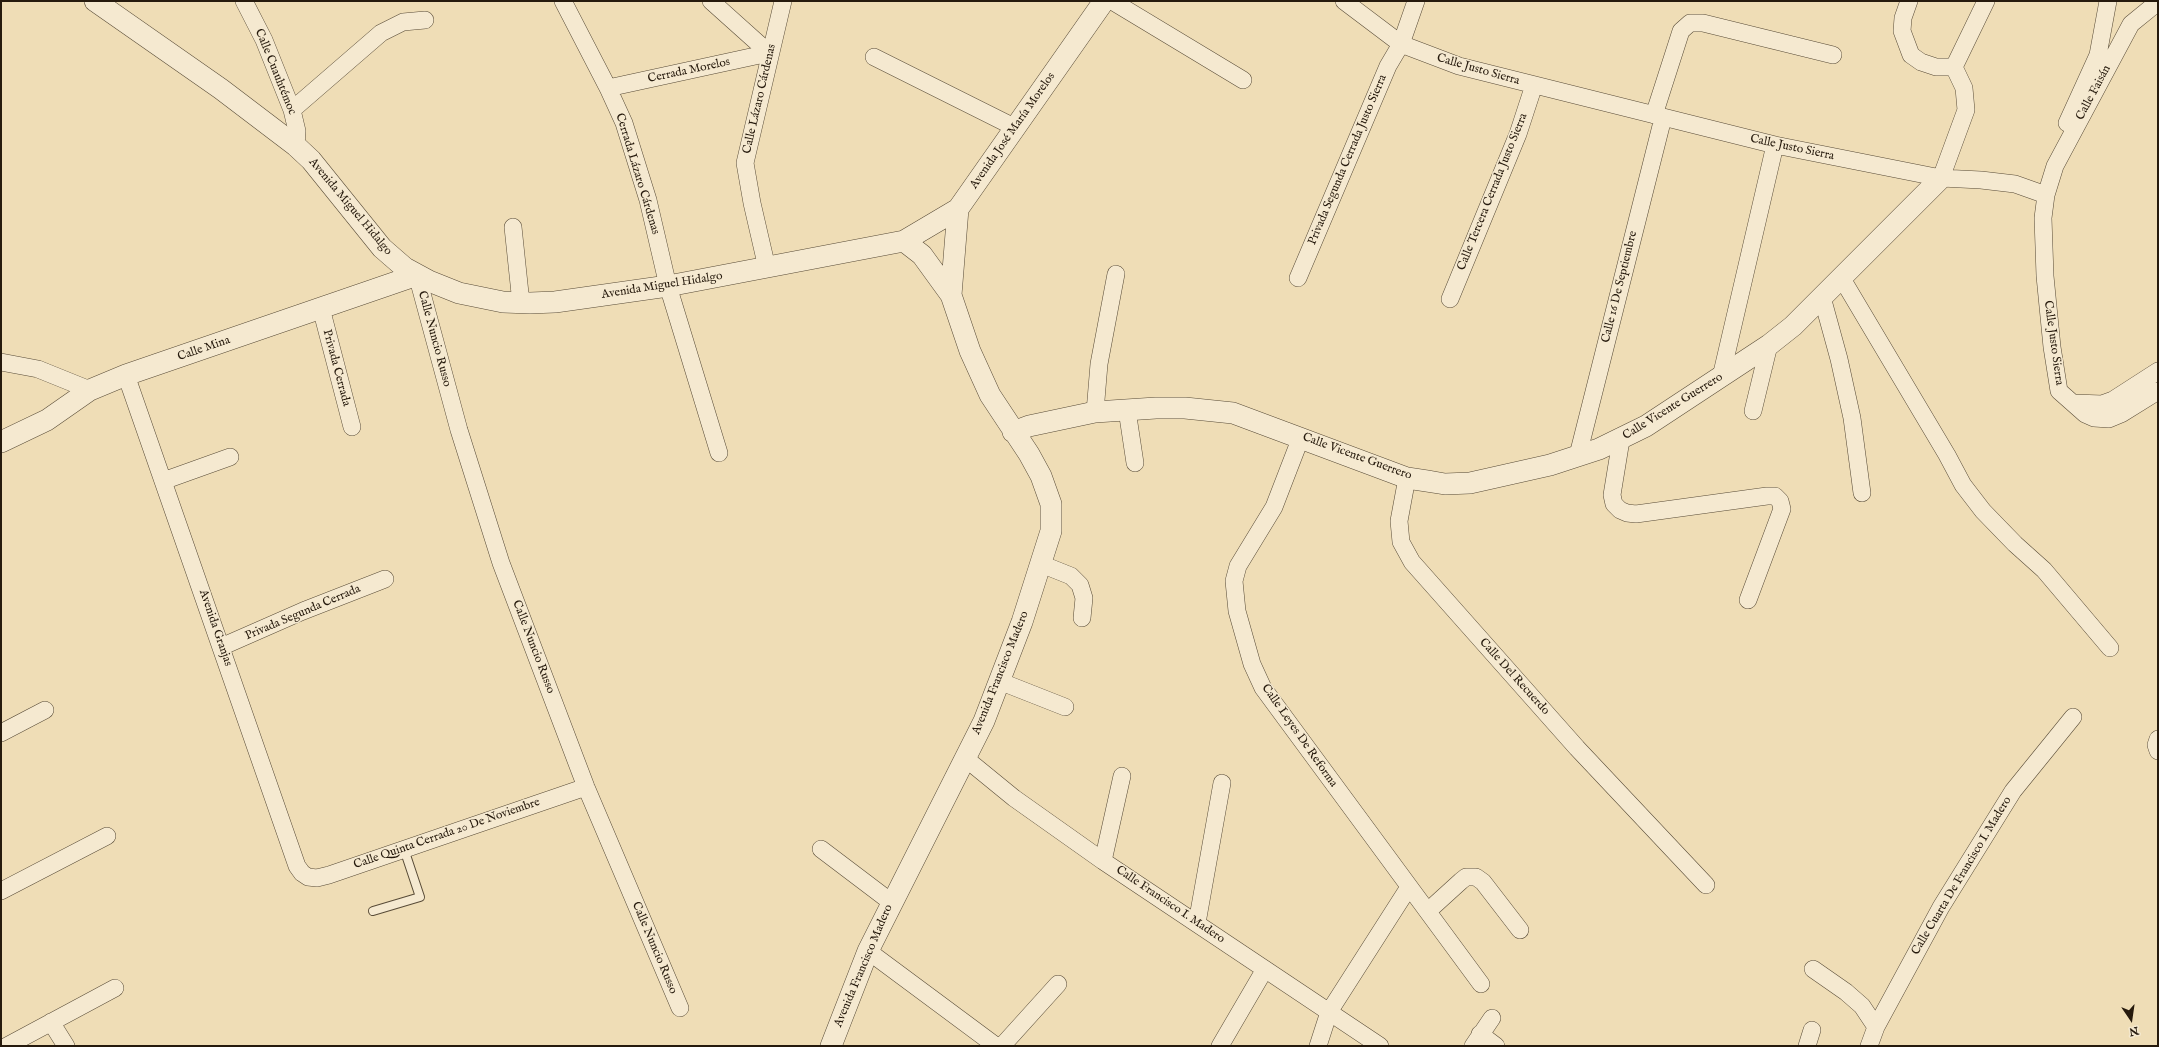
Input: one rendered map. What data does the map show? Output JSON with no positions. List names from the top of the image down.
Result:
{
  "streets": {
    "street": [
      "Calle Justo Sierra",
      "Cerrada Morelos",
      "Calle Cuauhtémoc",
      "Calle Faisán",
      "Calle Lázaro Cárdenas",
      "Avenida José María Morelos",
      "Privada Segunda Cerrada Justo Sierra",
      "Cerrada Lázaro Cárdenas",
      "Calle Tercera Cerrada Justo Sierra",
      "Avenida Miguel Hidalgo",
      "Calle 16 De Septiembre",
      "Calle Nuncio Russo",
      "Calle Mina",
      "Privada Cerrada",
      "Calle Vicente Guerrero",
      "Privada Segunda Cerrada",
      "Avenida Granjas",
      "Avenida Francisco Madero",
      "Calle Del Recuerdo",
      "Calle Leyes De Reforma",
      "Calle Quinta Cerrada 20 De Noviembre",
      "Calle Cuarta De Francisco I. Madero",
      "Calle Francisco I. Madero"
    ]
  },
  "crossings": [
    ["Calle Justo Sierra", "Calle Faisán"],
    ["Calle Justo Sierra", "Privada Segunda Cerrada Justo Sierra"],
    ["Calle Justo Sierra", "Calle Tercera Cerrada Justo Sierra"],
    ["Calle Justo Sierra", "Calle 16 De Septiembre"],
    ["Calle Justo Sierra", "Calle Vicente Guerrero"],
    ["Cerrada Morelos", "Calle Lázaro Cárdenas"],
    ["Cerrada Morelos", "Cerrada Lázaro Cárdenas"],
    ["Calle Cuauhtémoc", "Avenida Miguel Hidalgo"],
    ["Calle Lázaro Cárdenas", "Avenida Miguel Hidalgo"],
    ["Avenida José María Morelos", "Avenida Miguel Hidalgo"],
    ["Avenida José María Morelos", "Avenida Francisco Madero"],
    ["Cerrada Lázaro Cárdenas", "Avenida Miguel Hidalgo"],
    ["Avenida Miguel Hidalgo", "Calle Nuncio Russo"],
    ["Avenida Miguel Hidalgo", "Calle Mina"],
    ["Avenida Miguel Hidalgo", "Avenida Francisco Madero"],
    ["Calle 16 De Septiembre", "Calle Vicente Guerrero"],
    ["Calle Nuncio Russo", "Calle Mina"],
    ["Calle Nuncio Russo", "Calle Quinta Cerrada 20 De Noviembre"],
    ["Calle Mina", "Privada Cerrada"],
    ["Calle Mina", "Avenida Granjas"],
    ["Calle Vicente Guerrero", "Avenida Francisco Madero"],
    ["Calle Vicente Guerrero", "Calle Del Recuerdo"],
    ["Calle Vicente Guerrero", "Calle Leyes De Reforma"],
    ["Privada Segunda Cerrada", "Avenida Granjas"],
    ["Avenida Granjas", "Calle Quinta Cerrada 20 De Noviembre"],
    ["Avenida Francisco Madero", "Calle Francisco I. Madero"]
  ],
  "north": "bottom"
}
